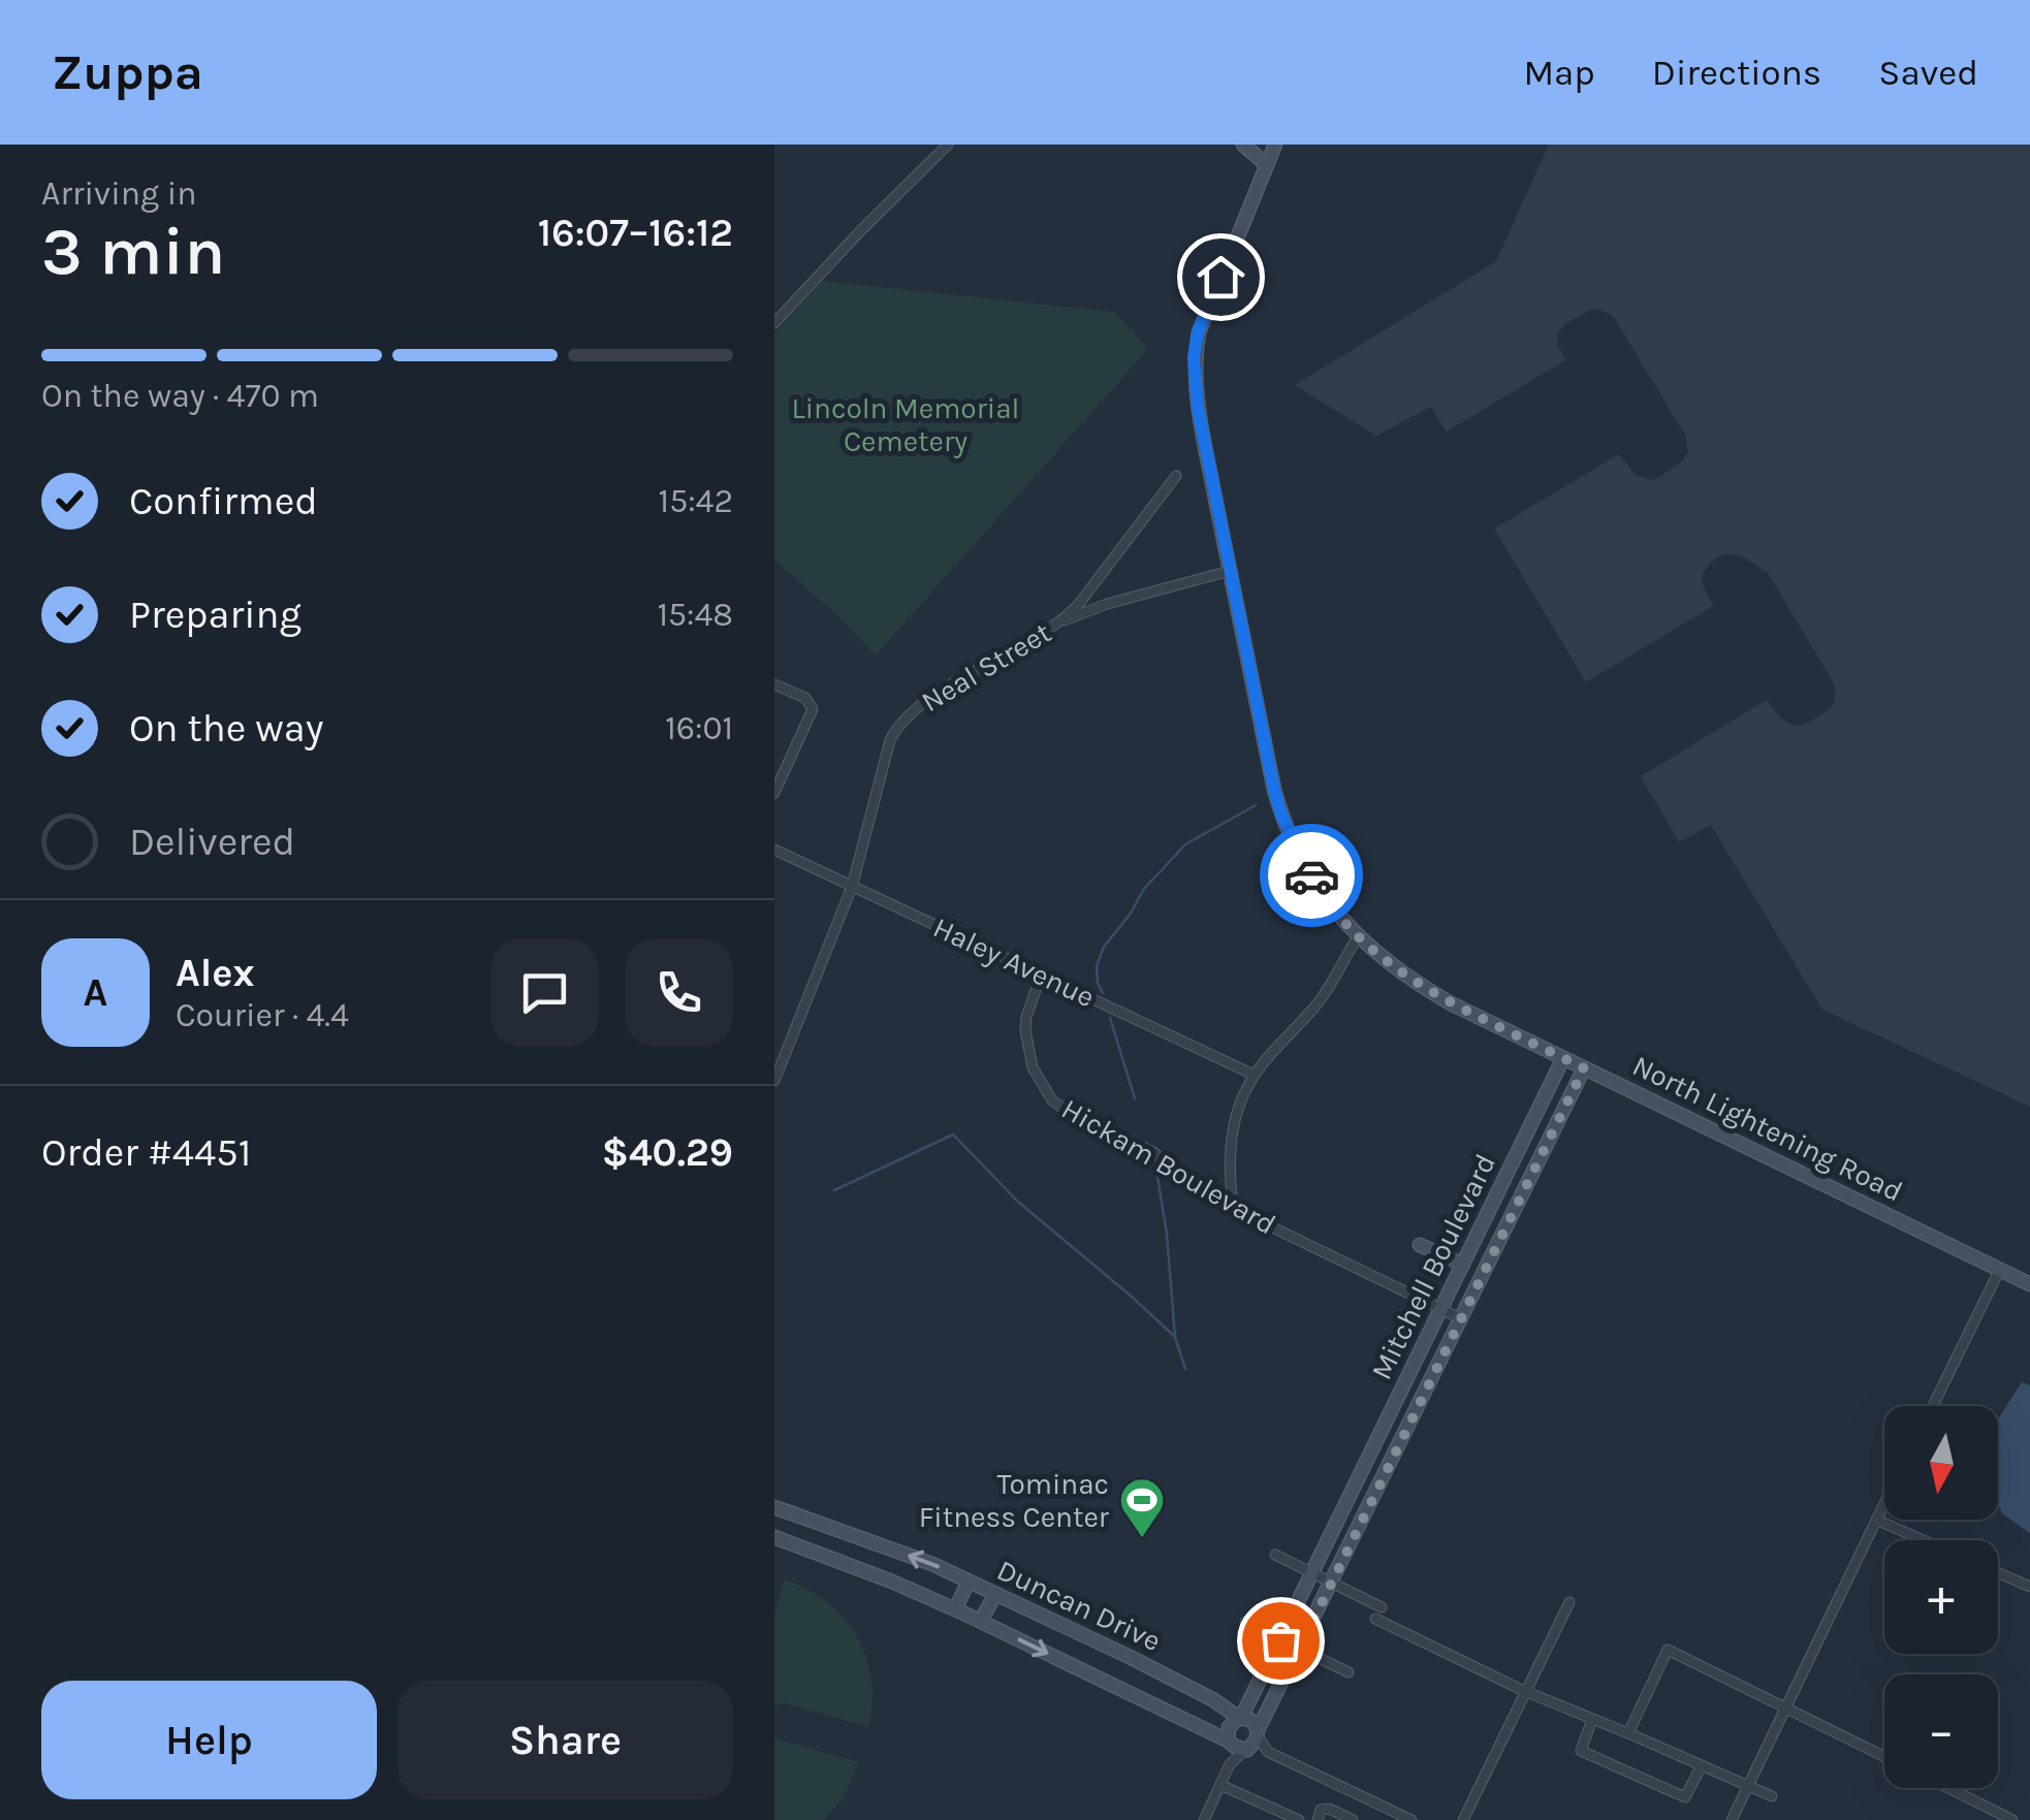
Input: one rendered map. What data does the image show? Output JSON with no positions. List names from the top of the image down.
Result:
{
  "streets": {
    "street": [
      "Neal Street",
      "Haley Avenue",
      "North Lightening Road",
      "Hickam Boulevard",
      "Mitchell Boulevard",
      "Duncan Drive"
    ]
  },
  "crossings": [
    ["Neal Street", "Haley Avenue"],
    ["Haley Avenue", "Hickam Boulevard"],
    ["North Lightening Road", "Mitchell Boulevard"],
    ["Hickam Boulevard", "Mitchell Boulevard"],
    ["Mitchell Boulevard", "Duncan Drive"]
  ],
  "parks": ["Lincoln Memorial Cemetery"],
  "places": {
    "sports": ["Tominac Fitness Center"]
  },
  "north": "bottom",
  "page": {
    "header": "Zuppa",
    "nav": ["Map", "Directions", "Saved"],
    "heading": ["3 min", "Arriving in", "16:07–16:12"],
    "panel": [
      "Alex",
      "Courier · 4.4",
      "Order #4451",
      "$40.29"
    ],
    "bar": "On the way · 470 m",
    "list": [
      ["Confirmed", "15:42"],
      ["Preparing", "15:48"],
      ["On the way", "16:01"],
      "Delivered"
    ],
    "round": "A",
    "map_buttons": ["+", "−"],
    "buttons": ["Help", "Share"]
  }
}
